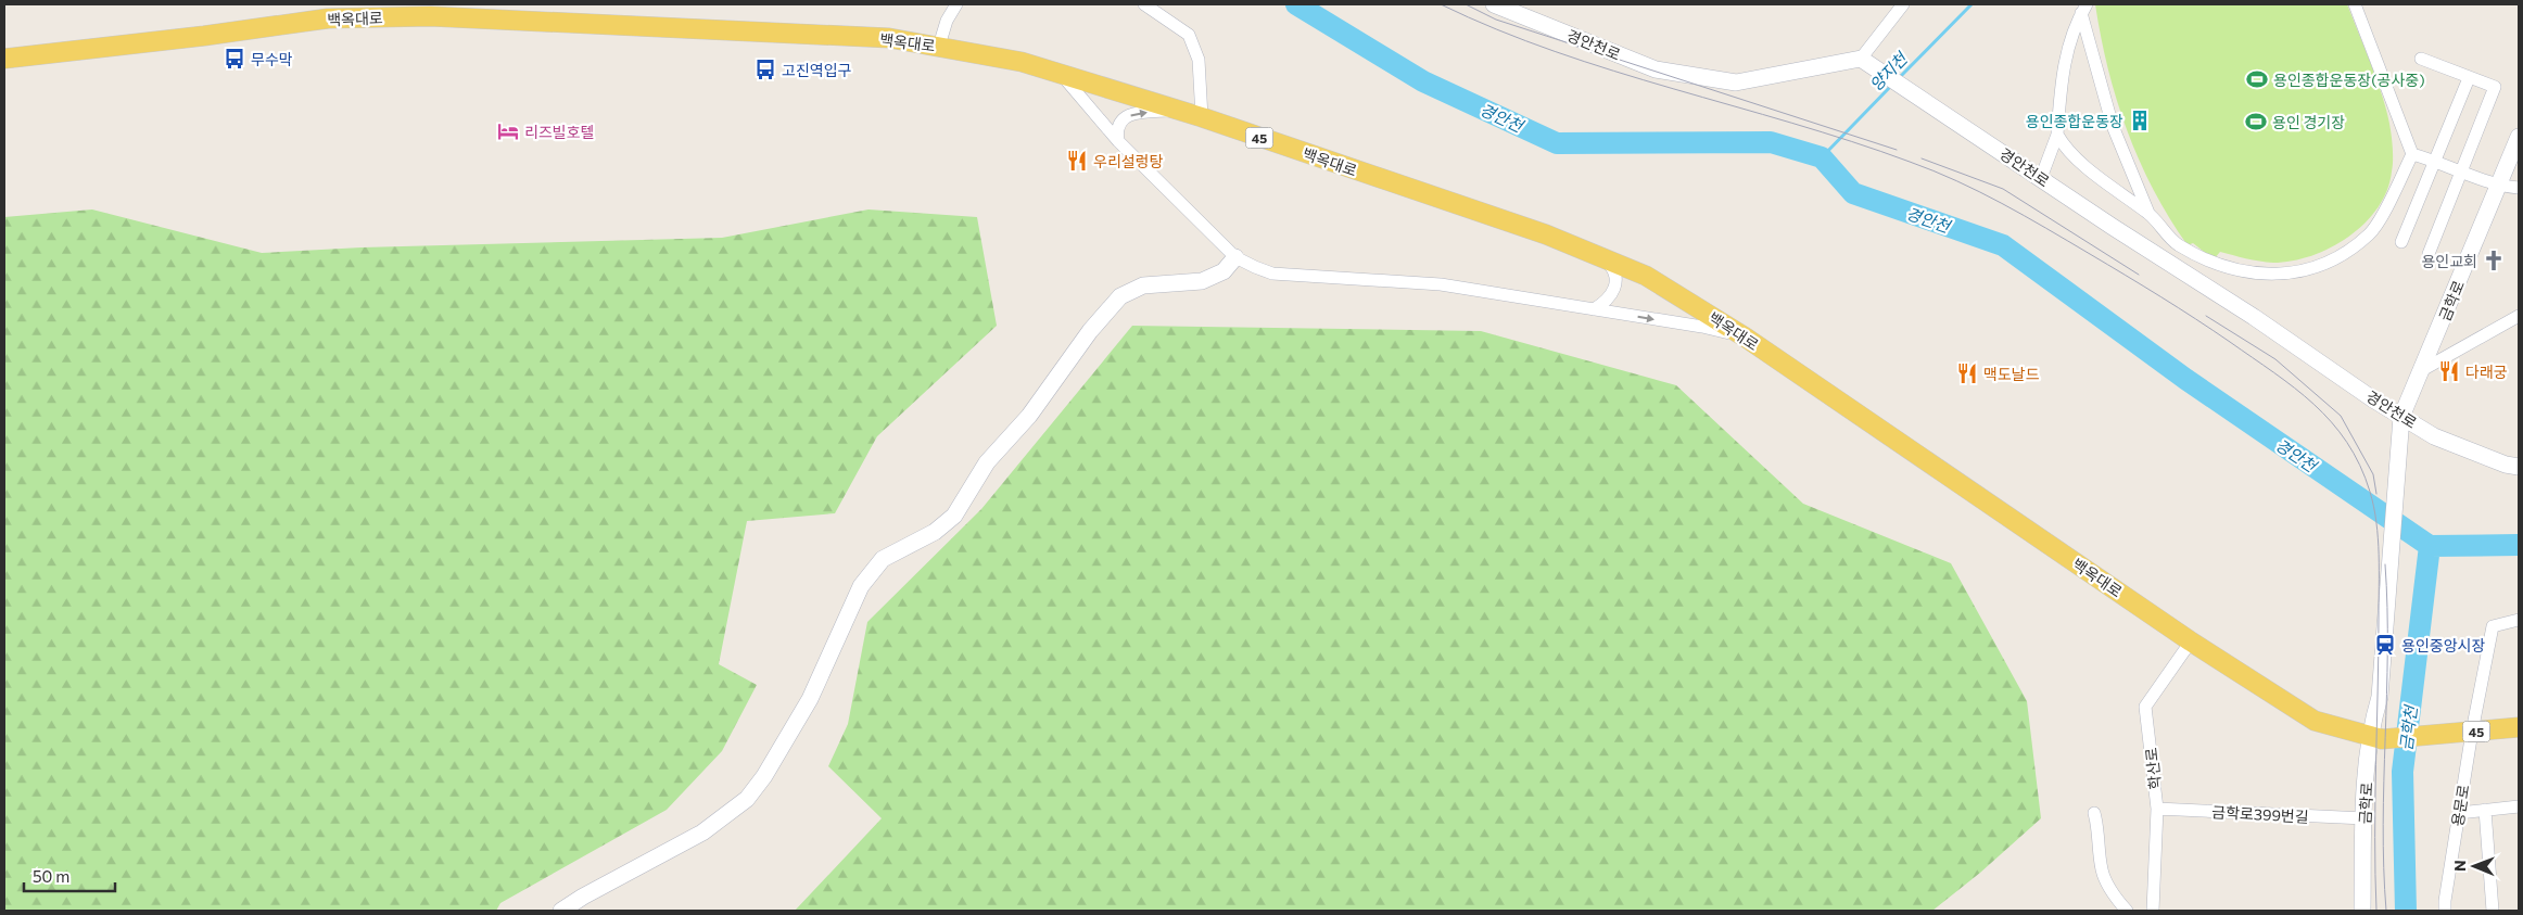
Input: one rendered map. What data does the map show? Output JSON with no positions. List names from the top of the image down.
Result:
{
  "streets": {
    "main road": ["백옥대로", "45"],
    "street": [
      "경안천로",
      "금학로",
      "학산로",
      "용문로",
      "금학로399번길"
    ]
  },
  "crossings": [
    ["백옥대로", "금학로"],
    ["백옥대로", "학산로"],
    ["백옥대로", "용문로"],
    ["경안천로", "금학로"],
    ["금학로", "금학로399번길"],
    ["학산로", "금학로399번길"]
  ],
  "water": ["양지천", "경안천", "금학천"],
  "places": {
    "bus stop": ["무수막", "고진역입구"],
    "sports": ["용인종합운동장(공사중)", "용인 경기장"],
    "building": ["용인종합운동장"],
    "hotel": ["리즈빌호텔"],
    "restaurant": ["우리설렁탕", "다래궁", "맥도날드"],
    "church": ["용인교회"],
    "station": ["용인중앙시장"]
  },
  "scale_bar": "50 m",
  "north": "left"
}
